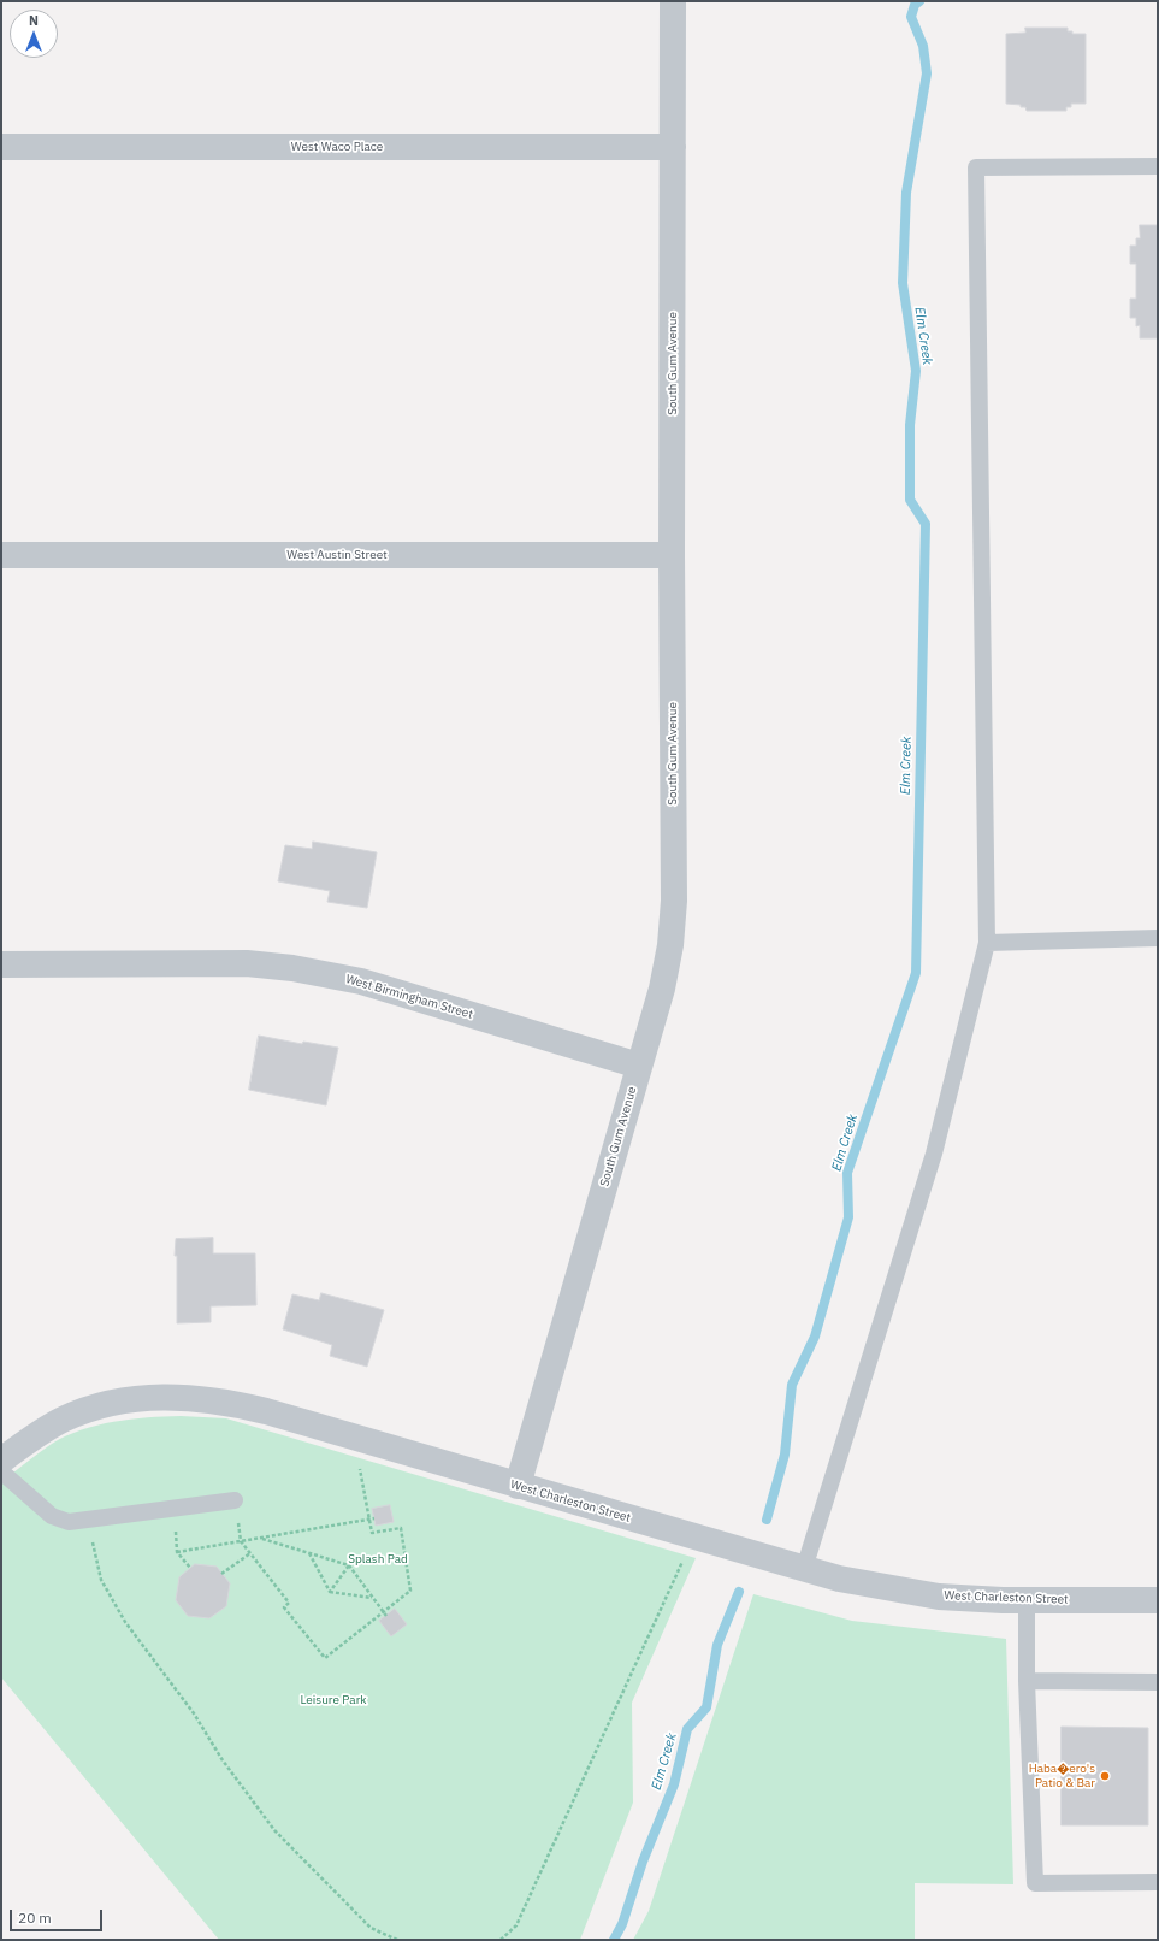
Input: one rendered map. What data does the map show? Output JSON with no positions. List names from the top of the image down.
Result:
{
  "streets": {
    "street": [
      "West Waco Place",
      "South Gum Avenue",
      "West Austin Street",
      "West Birmingham Street",
      "West Charleston Street"
    ]
  },
  "crossings": [
    ["West Waco Place", "South Gum Avenue"],
    ["South Gum Avenue", "West Austin Street"],
    ["South Gum Avenue", "West Birmingham Street"],
    ["South Gum Avenue", "West Charleston Street"]
  ],
  "water": ["Elm Creek"],
  "parks": ["Splash Pad", "Leisure Park"],
  "places": ["Haba�ero's Patio & Bar"],
  "scale_bar": "20 m",
  "north": "top"
}
